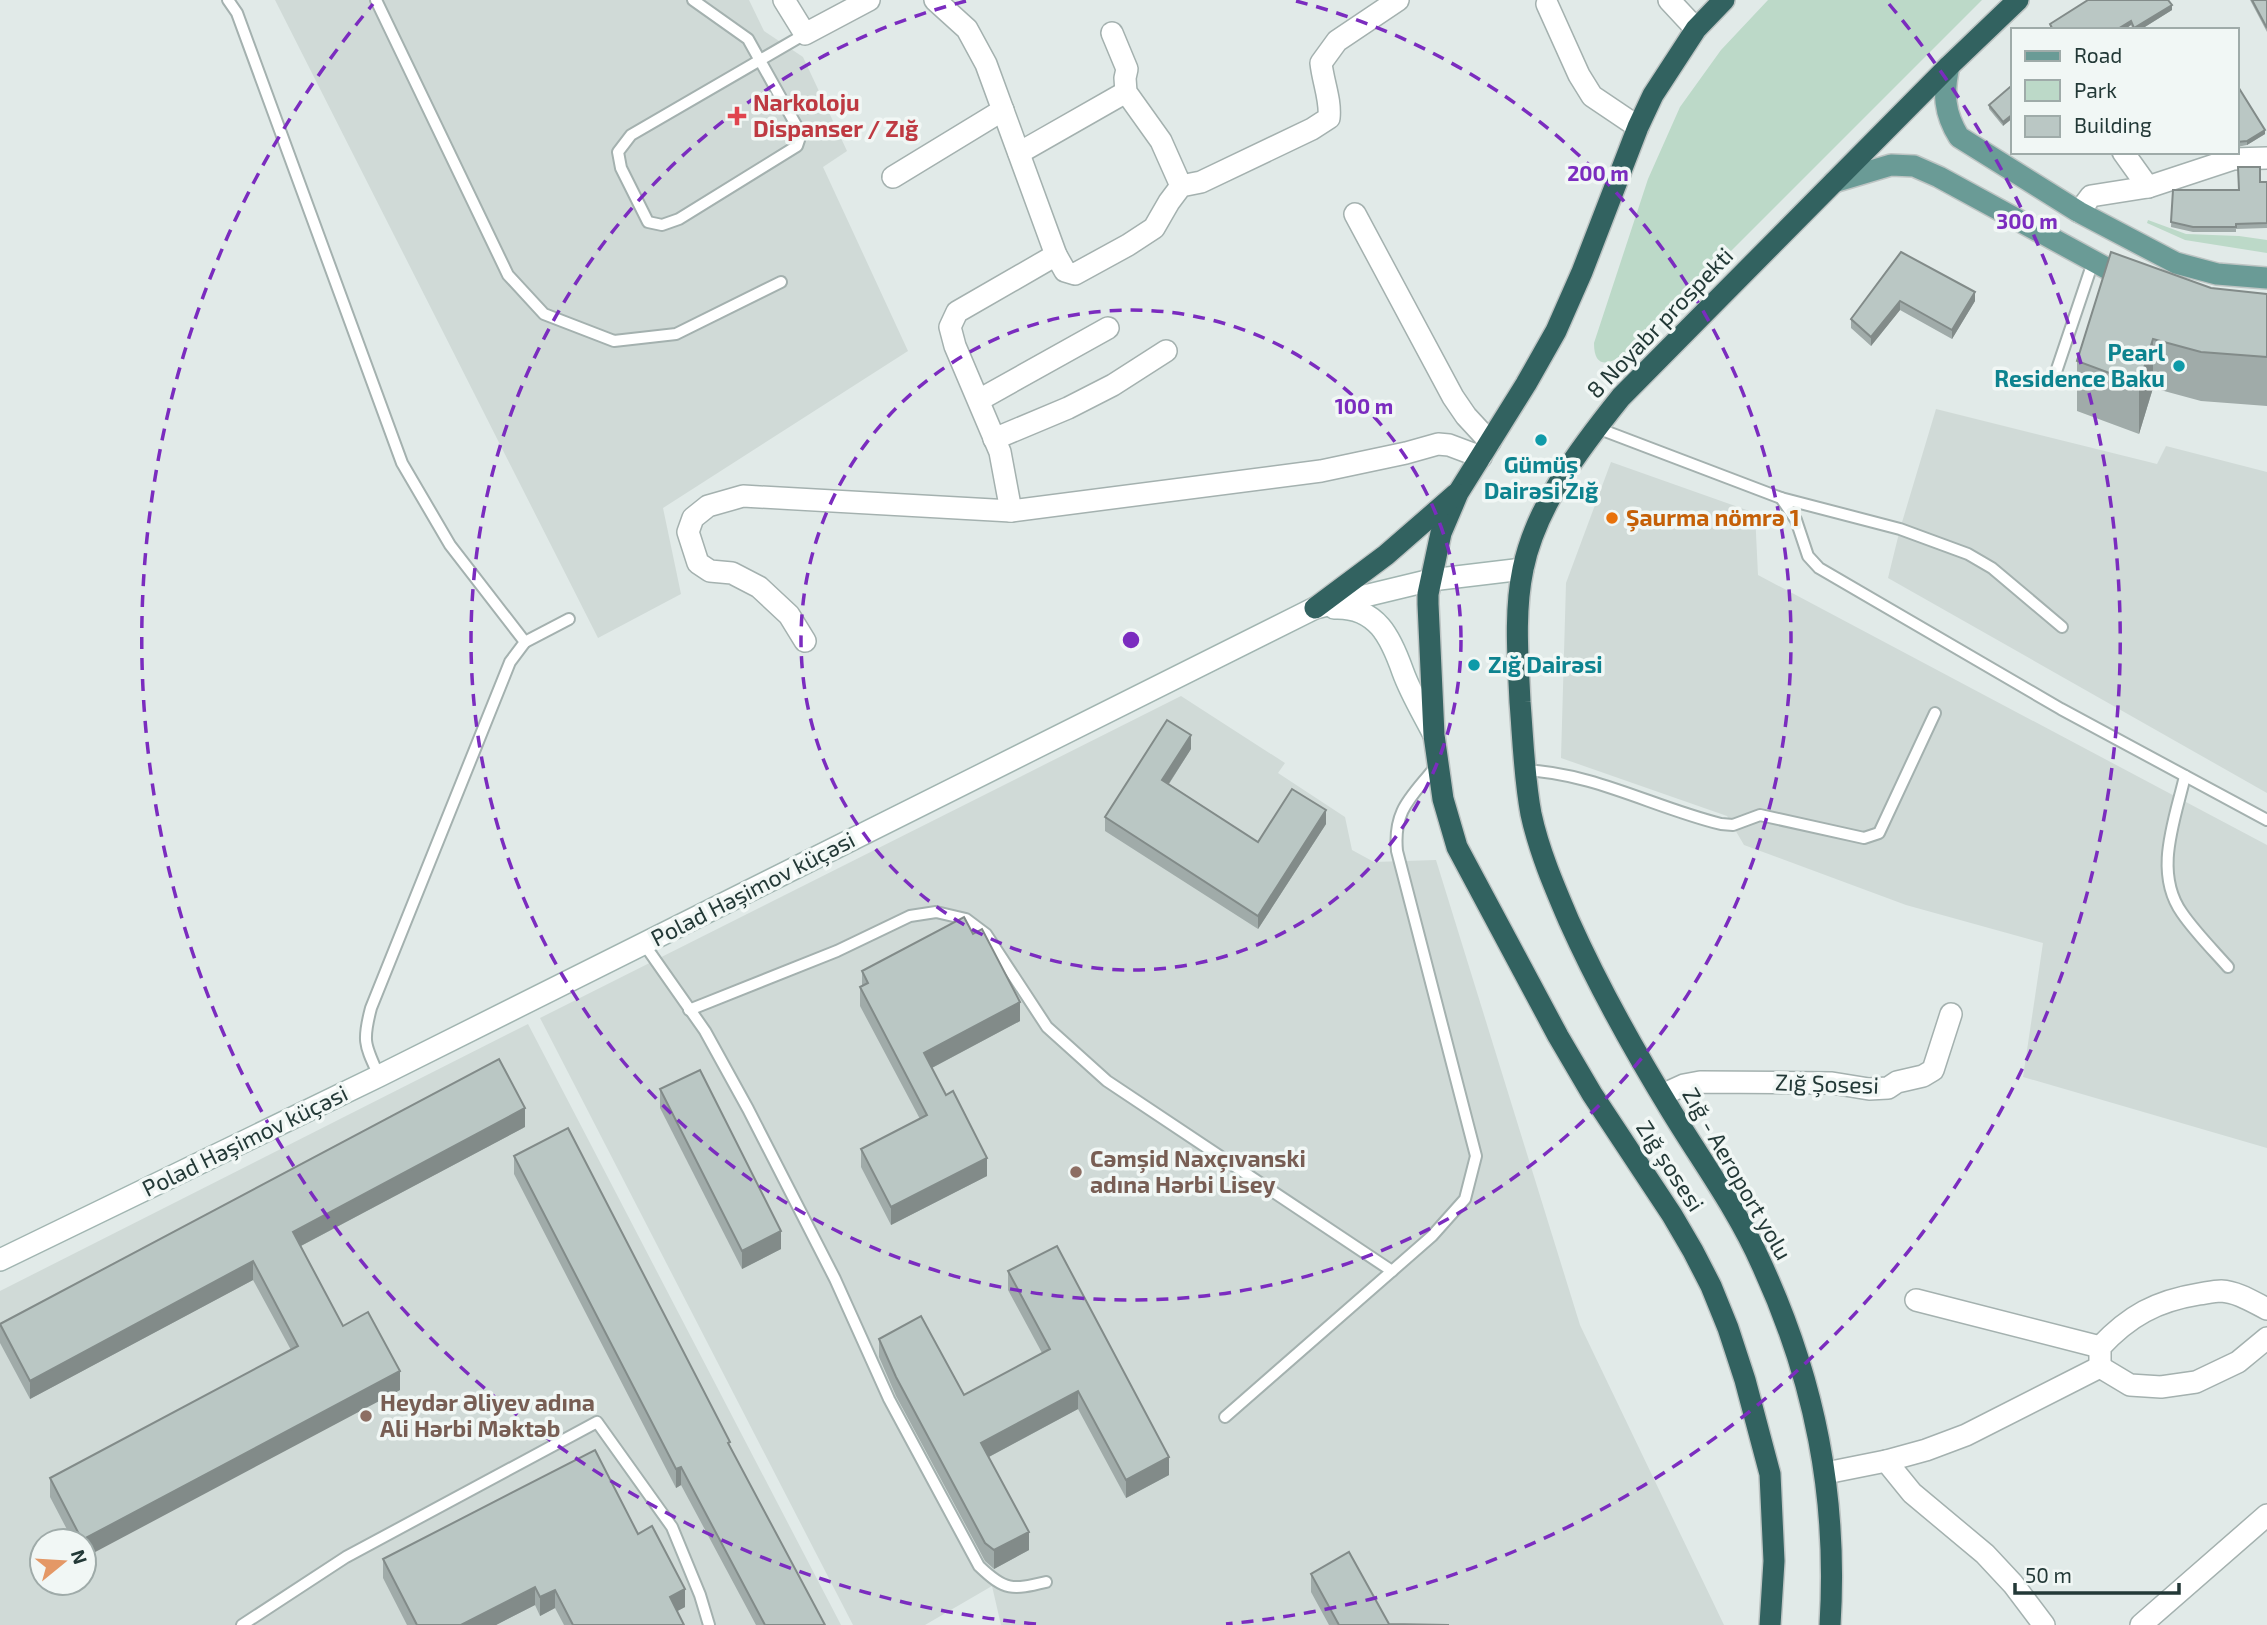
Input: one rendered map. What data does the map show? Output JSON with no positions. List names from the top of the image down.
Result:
{
  "streets": {
    "highway": ["8 Noyabr prospekti", "Zığ şosesi", "Zığ - Aeroport yolu"],
    "street": ["Polad Həşimov küçəsi", "Zığ Şosesi"]
  },
  "crossings": [
    ["8 Noyabr prospekti", "Polad Həşimov küçəsi"],
    ["8 Noyabr prospekti", "Zığ - Aeroport yolu"],
    ["Zığ Şosesi", "Zığ - Aeroport yolu"]
  ],
  "places": {
    "health": ["Narkoloju Dispanser / Zığ"],
    "other": [
      "Pearl Residence Baku",
      "Gümüş Dairəsi Zığ",
      "Şaurma nömrә 1",
      "Zığ Dairəsi",
      "Cəmşid Naxçıvanski adına Hərbi Lisey",
      "Heydər Əliyev adına Ali Hərbi Məktəb"
    ]
  },
  "legend": ["Road", "Park", "Building"],
  "scale_bar": "50 m",
  "north": "right",
  "rings": ["200 m", "300 m", "100 m"]
}
